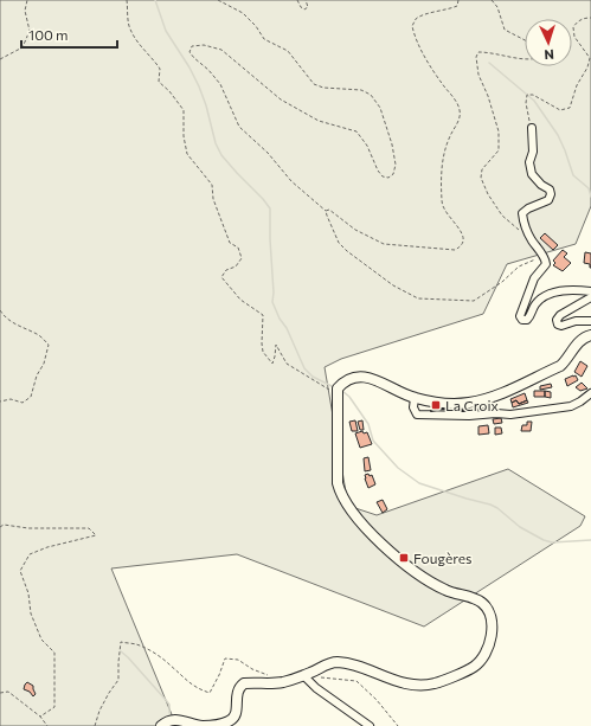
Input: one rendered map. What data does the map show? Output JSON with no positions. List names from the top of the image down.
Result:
{
  "places": {
    "transit": ["La Croix", "Fougères"]
  },
  "scale_bar": "100 m",
  "north": "bottom"
}
